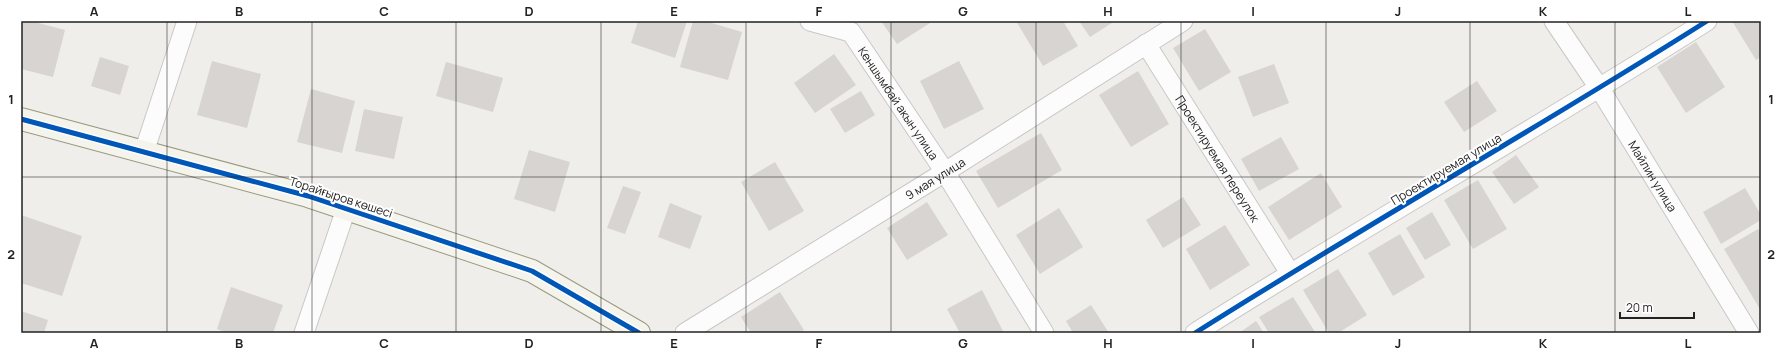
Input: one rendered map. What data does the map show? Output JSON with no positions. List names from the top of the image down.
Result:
{
  "streets": {
    "street": [
      "Кеншымбай акын улица",
      "Проектируемая переулок",
      "Проектируемая улица",
      "Майлин улица",
      "9 мая улица",
      "Торайғыров көшесі"
    ]
  },
  "crossings": [
    ["Кеншымбай акын улица", "9 мая улица"],
    ["Проектируемая переулок", "Проектируемая улица"],
    ["Проектируемая переулок", "9 мая улица"],
    ["Проектируемая улица", "Майлин улица"]
  ],
  "scale_bar": "20 m",
  "grid": {
    "columns": [
      "A",
      "B",
      "C",
      "D",
      "E",
      "F",
      "G",
      "H",
      "I",
      "J",
      "K",
      "L"
    ],
    "rows": ["1", "2"]
  }
}
